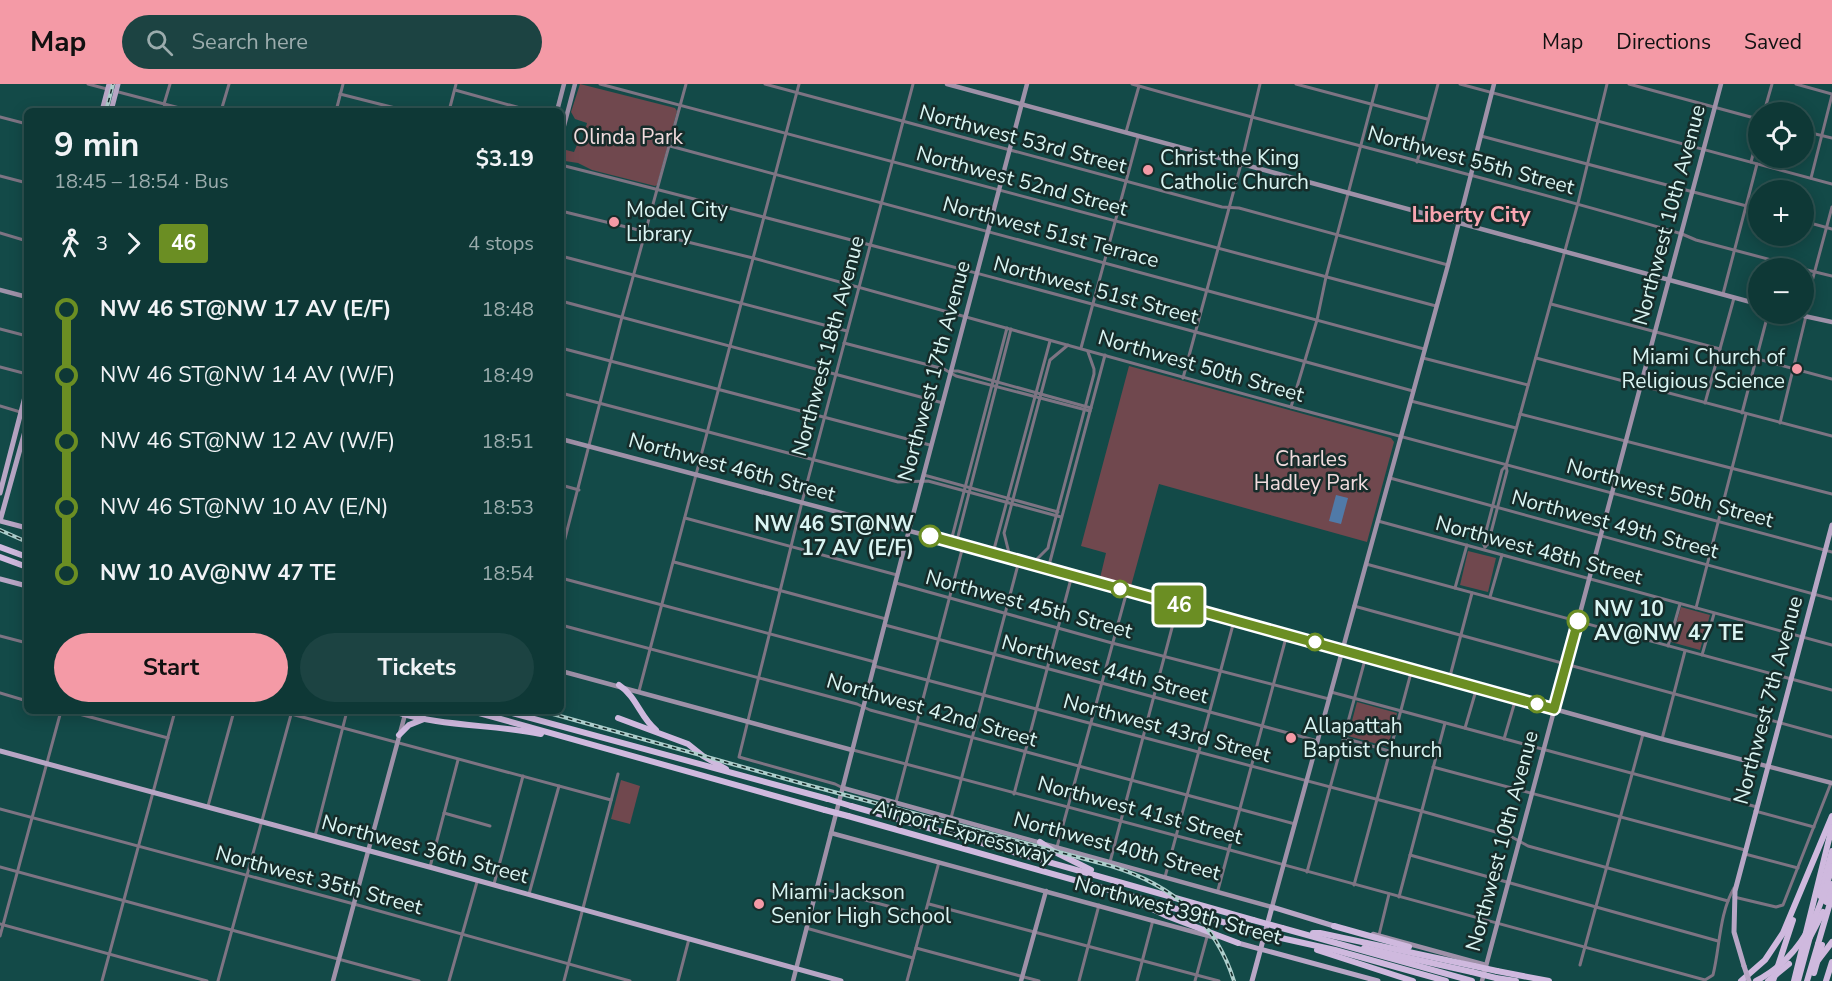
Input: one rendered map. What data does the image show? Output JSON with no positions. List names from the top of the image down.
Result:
{
  "streets": {
    "highway": ["Airport Expressway"],
    "main road": [
      "Northwest 10th Avenue",
      "Northwest 17th Avenue",
      "Northwest 46th Street",
      "Northwest 7th Avenue",
      "Northwest 41st Street",
      "Northwest 40th Street",
      "Northwest 36th Street",
      "Northwest 39th Street"
    ],
    "street": [
      "Northwest 53rd Street",
      "Northwest 55th Street",
      "Northwest 52nd Street",
      "Northwest 51st Terrace",
      "Northwest 51st Street",
      "Northwest 18th Avenue",
      "Northwest 50th Street",
      "Northwest 49th Street",
      "Northwest 48th Street",
      "Northwest 45th Street",
      "Northwest 44th Street",
      "Northwest 42nd Street",
      "Northwest 43rd Street",
      "Northwest 35th Street"
    ]
  },
  "crossings": [
    ["Northwest 53rd Street", "Northwest 18th Avenue"],
    ["Northwest 53rd Street", "Northwest 17th Avenue"],
    ["Northwest 55th Street", "Northwest 10th Avenue"],
    ["Northwest 52nd Street", "Northwest 18th Avenue"],
    ["Northwest 52nd Street", "Northwest 17th Avenue"],
    ["Northwest 10th Avenue", "Northwest 50th Street"],
    ["Northwest 10th Avenue", "Northwest 46th Street"],
    ["Northwest 10th Avenue", "Northwest 49th Street"],
    ["Northwest 10th Avenue", "Northwest 48th Street"],
    ["Northwest 10th Avenue", "Northwest 43rd Street"],
    ["Northwest 10th Avenue", "Northwest 41st Street"],
    ["Northwest 10th Avenue", "Northwest 40th Street"],
    ["Northwest 51st Terrace", "Northwest 18th Avenue"],
    ["Northwest 51st Terrace", "Northwest 17th Avenue"],
    ["Northwest 51st Street", "Northwest 18th Avenue"],
    ["Northwest 51st Street", "Northwest 17th Avenue"],
    ["Northwest 18th Avenue", "Northwest 50th Street"],
    ["Northwest 18th Avenue", "Northwest 46th Street"],
    ["Northwest 18th Avenue", "Northwest 45th Street"],
    ["Northwest 18th Avenue", "Northwest 44th Street"],
    ["Northwest 18th Avenue", "Northwest 42nd Street"],
    ["Northwest 18th Avenue", "Northwest 43rd Street"],
    ["Northwest 18th Avenue", "Northwest 41st Street"],
    ["Northwest 18th Avenue", "Northwest 40th Street"],
    ["Northwest 50th Street", "Northwest 17th Avenue"],
    ["Northwest 50th Street", "Northwest 7th Avenue"],
    ["Northwest 17th Avenue", "Northwest 46th Street"],
    ["Northwest 17th Avenue", "Northwest 45th Street"],
    ["Northwest 17th Avenue", "Northwest 44th Street"],
    ["Northwest 17th Avenue", "Northwest 42nd Street"],
    ["Northwest 17th Avenue", "Northwest 43rd Street"],
    ["Northwest 17th Avenue", "Northwest 41st Street"],
    ["Northwest 17th Avenue", "Northwest 40th Street"],
    ["Northwest 17th Avenue", "Northwest 36th Street"],
    ["Northwest 17th Avenue", "Northwest 39th Street"],
    ["Northwest 46th Street", "Northwest 7th Avenue"],
    ["Northwest 49th Street", "Northwest 7th Avenue"],
    ["Northwest 48th Street", "Northwest 7th Avenue"],
    ["Northwest 7th Avenue", "Northwest 43rd Street"],
    ["Northwest 7th Avenue", "Northwest 41st Street"]
  ],
  "districts": ["Liberty City"],
  "parks": ["Olinda Park", "Charles Hadley Park"],
  "places": [
    "Christ the King Catholic Church",
    "Model City Library",
    "Miami Church of Religious Science",
    "NW 46 ST@NW 17 AV (E/F)",
    "NW 10 AV@NW 47 TE",
    "Allapattah Baptist Church",
    "Miami Jackson Senior High School"
  ],
  "lines": ["bus line 46"],
  "page": {
    "header": "Map",
    "search": "Search here",
    "nav": ["Map", "Directions", "Saved"],
    "on_map": "46",
    "map_buttons": ["+", "−"],
    "heading": ["9 min", "18:45 – 18:54 · Bus", "$3.19"],
    "legs": ["3", "46", "4 stops"],
    "list": [
      {
        "name": "NW 46 ST@NW 17 AV (E/F)",
        "value": "18:48"
      },
      {
        "name": "NW 46 ST@NW 14 AV (W/F)",
        "value": "18:49"
      },
      {
        "name": "NW 46 ST@NW 12 AV (W/F)",
        "value": "18:51"
      },
      {
        "name": "NW 46 ST@NW 10 AV (E/N)",
        "value": "18:53"
      },
      {
        "name": "NW 10 AV@NW 47 TE",
        "value": "18:54"
      }
    ],
    "buttons": ["Start", "Tickets"]
  }
}
